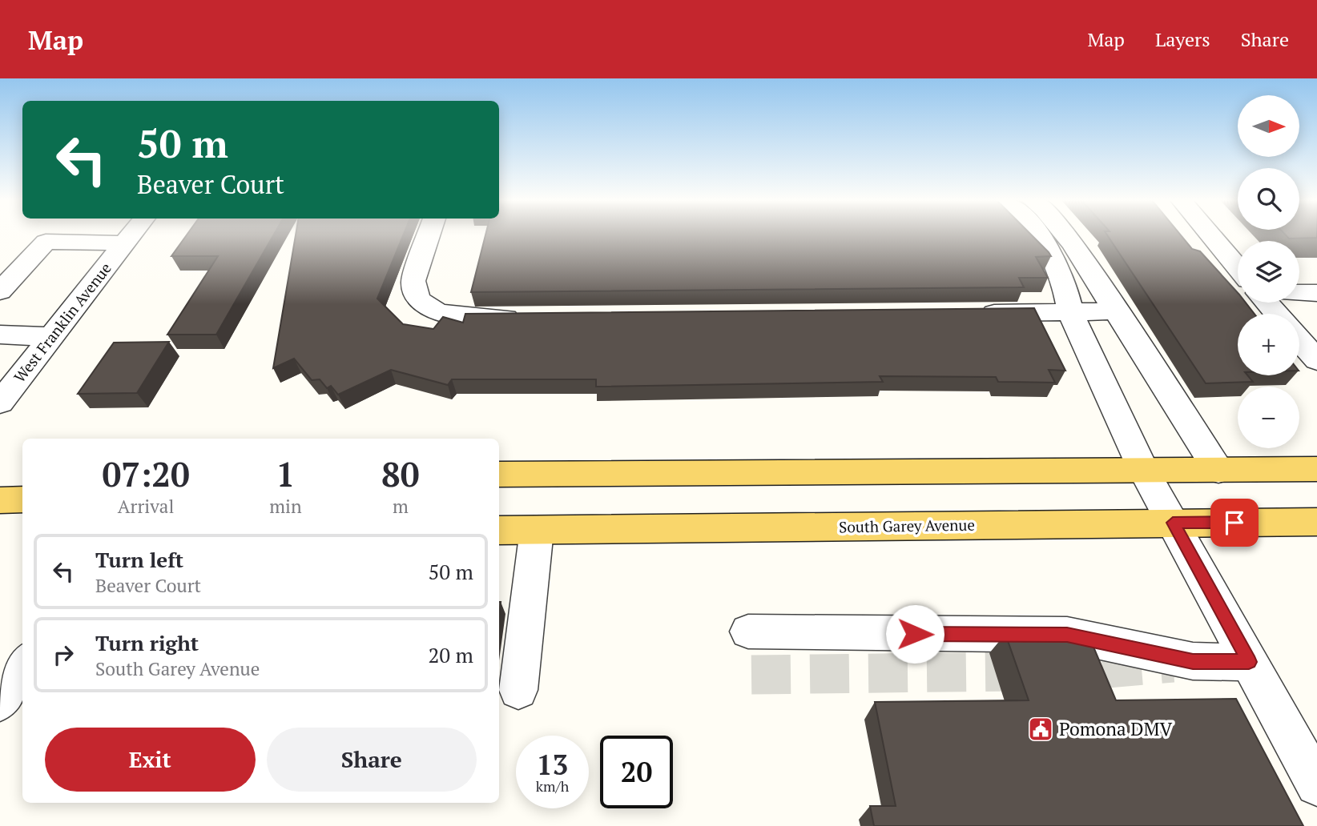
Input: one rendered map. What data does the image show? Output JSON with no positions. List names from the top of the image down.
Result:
{
  "streets": {
    "main road": ["South Garey Avenue"],
    "street": ["West Franklin Avenue"]
  },
  "places": {
    "public building": ["Pomona DMV"]
  },
  "north": "right",
  "page": {
    "header": "Map",
    "nav": ["Map", "Layers", "Share"],
    "map_buttons": ["+", "−"],
    "turn": ["50 m", "Beaver Court"],
    "eta": [
      "07:20",
      "Arrival",
      "1",
      "min",
      "80",
      "m"
    ],
    "list": [
      {
        "name": "Turn left",
        "note": "Beaver Court",
        "value": "50 m"
      },
      {
        "name": "Turn right",
        "note": "South Garey Avenue",
        "value": "20 m"
      }
    ],
    "buttons": ["Exit", "Share"],
    "speed": "13 km/h",
    "limit": "20"
  }
}
